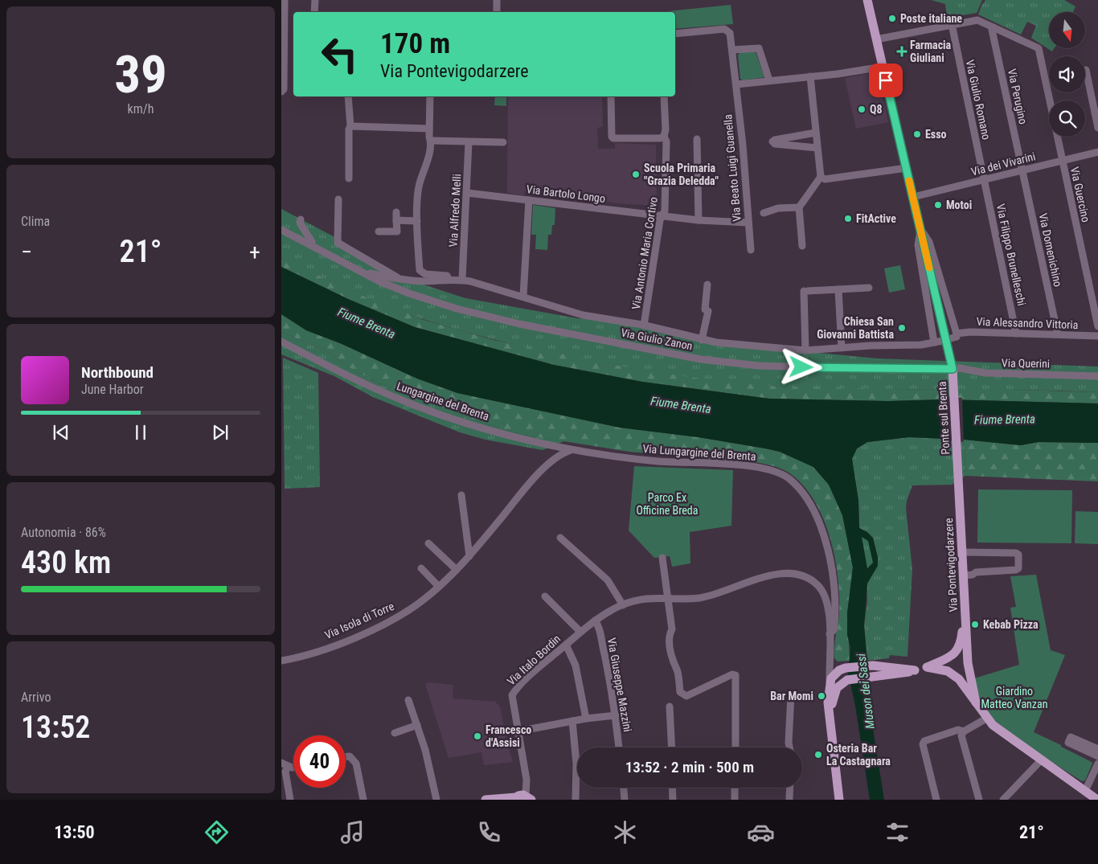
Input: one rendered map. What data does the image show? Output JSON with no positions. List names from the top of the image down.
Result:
{
  "streets": {
    "main road": ["Ponte sul Brenta", "Via Pontevigodarzere"],
    "street": [
      "Via Perugino",
      "Via Giulio Romano",
      "Via dei Vivarini",
      "Via Beato Luigi Guanella",
      "Via Bartolo Longo",
      "Via Guercino",
      "Via Alfredo Melli",
      "Via Domenichino",
      "Via Antonio Maria Cortivo",
      "Via Filippo Brunelleschi",
      "Via Alessandro Vittoria",
      "Via Giulio Zanon",
      "Via Querini",
      "Lungargine del Brenta",
      "Via Lungargine del Brenta",
      "Via Isola di Torre",
      "Via Italo Bordin",
      "Via Giuseppe Mazzini"
    ]
  },
  "crossings": [
    ["Via Perugino", "Via dei Vivarini"],
    ["Via Perugino", "Via Guercino"],
    ["Via Perugino", "Via Domenichino"],
    ["Via Giulio Romano", "Via dei Vivarini"],
    ["Via Giulio Romano", "Via Filippo Brunelleschi"],
    ["Via dei Vivarini", "Via Guercino"],
    ["Via dei Vivarini", "Via Domenichino"],
    ["Via dei Vivarini", "Via Filippo Brunelleschi"],
    ["Via Beato Luigi Guanella", "Via Bartolo Longo"],
    ["Via Bartolo Longo", "Via Alfredo Melli"],
    ["Via Bartolo Longo", "Via Antonio Maria Cortivo"],
    ["Via Alfredo Melli", "Via Giulio Zanon"],
    ["Via Domenichino", "Via Alessandro Vittoria"],
    ["Via Antonio Maria Cortivo", "Via Giulio Zanon"],
    ["Via Filippo Brunelleschi", "Via Alessandro Vittoria"],
    ["Via Giulio Zanon", "Via Querini"],
    ["Via Giulio Zanon", "Ponte sul Brenta"],
    ["Via Querini", "Ponte sul Brenta"],
    ["Lungargine del Brenta", "Via Lungargine del Brenta"],
    ["Lungargine del Brenta", "Via Isola di Torre"],
    ["Ponte sul Brenta", "Via Pontevigodarzere"],
    ["Via Lungargine del Brenta", "Via Italo Bordin"],
    ["Via Italo Bordin", "Via Giuseppe Mazzini"]
  ],
  "water": ["Fiume Brenta", "Muson dei Sassi"],
  "parks": ["Parco Ex Officine Breda", "Giardino Matteo Vanzan"],
  "places": {
    "other": [
      "Poste italiane",
      "Q8",
      "Esso",
      "Scuola Primaria \"Grazia Deledda\"",
      "Motoi",
      "FitActive",
      "Chiesa San Giovanni Battista",
      "Kebab Pizza",
      "Bar Momi",
      "Francesco d'Assisi",
      "Osteria Bar La Castagnara"
    ],
    "health": ["Farmacia Giuliani"]
  },
  "north": "bottom",
  "page": {
    "tile": [
      ["39", "km/h"],
      "Clima",
      ["Autonomia · 86%", "430 km"],
      ["Arrivo", "13:52"]
    ],
    "turn": ["170 m", "Via Pontevigodarzere"],
    "heat": ["−", "21°", "+"],
    "song": ["Northbound", "June Harbor"],
    "limit": "40",
    "trip": "13:52 · 2 min · 500 m",
    "tabs": ["13:50", "21°"]
  }
}
